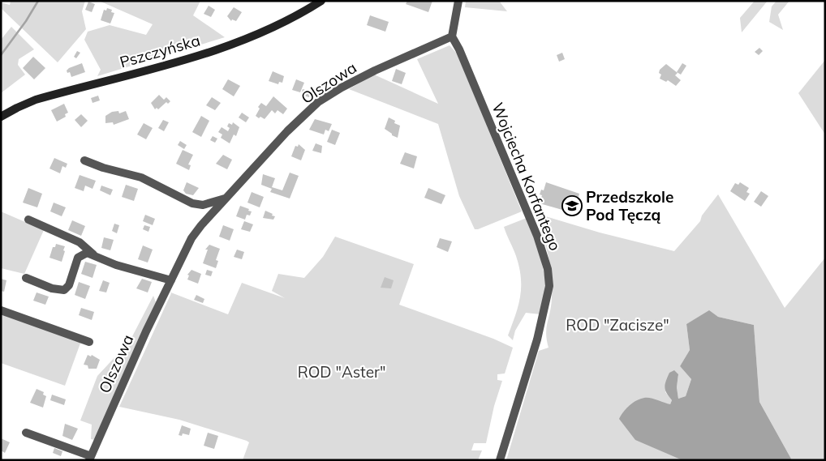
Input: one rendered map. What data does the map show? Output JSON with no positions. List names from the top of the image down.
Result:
{
  "streets": {
    "main road": ["Pszczyńska"],
    "street": ["Olszowa", "Wojciecha Korfantego"]
  },
  "crossings": [
    ["Olszowa", "Wojciecha Korfantego"]
  ],
  "parks": ["ROD \"Zacisze\"", "ROD \"Aster\""],
  "places": {
    "school or university": ["Przedszkole Pod Tęczą"]
  }
}
